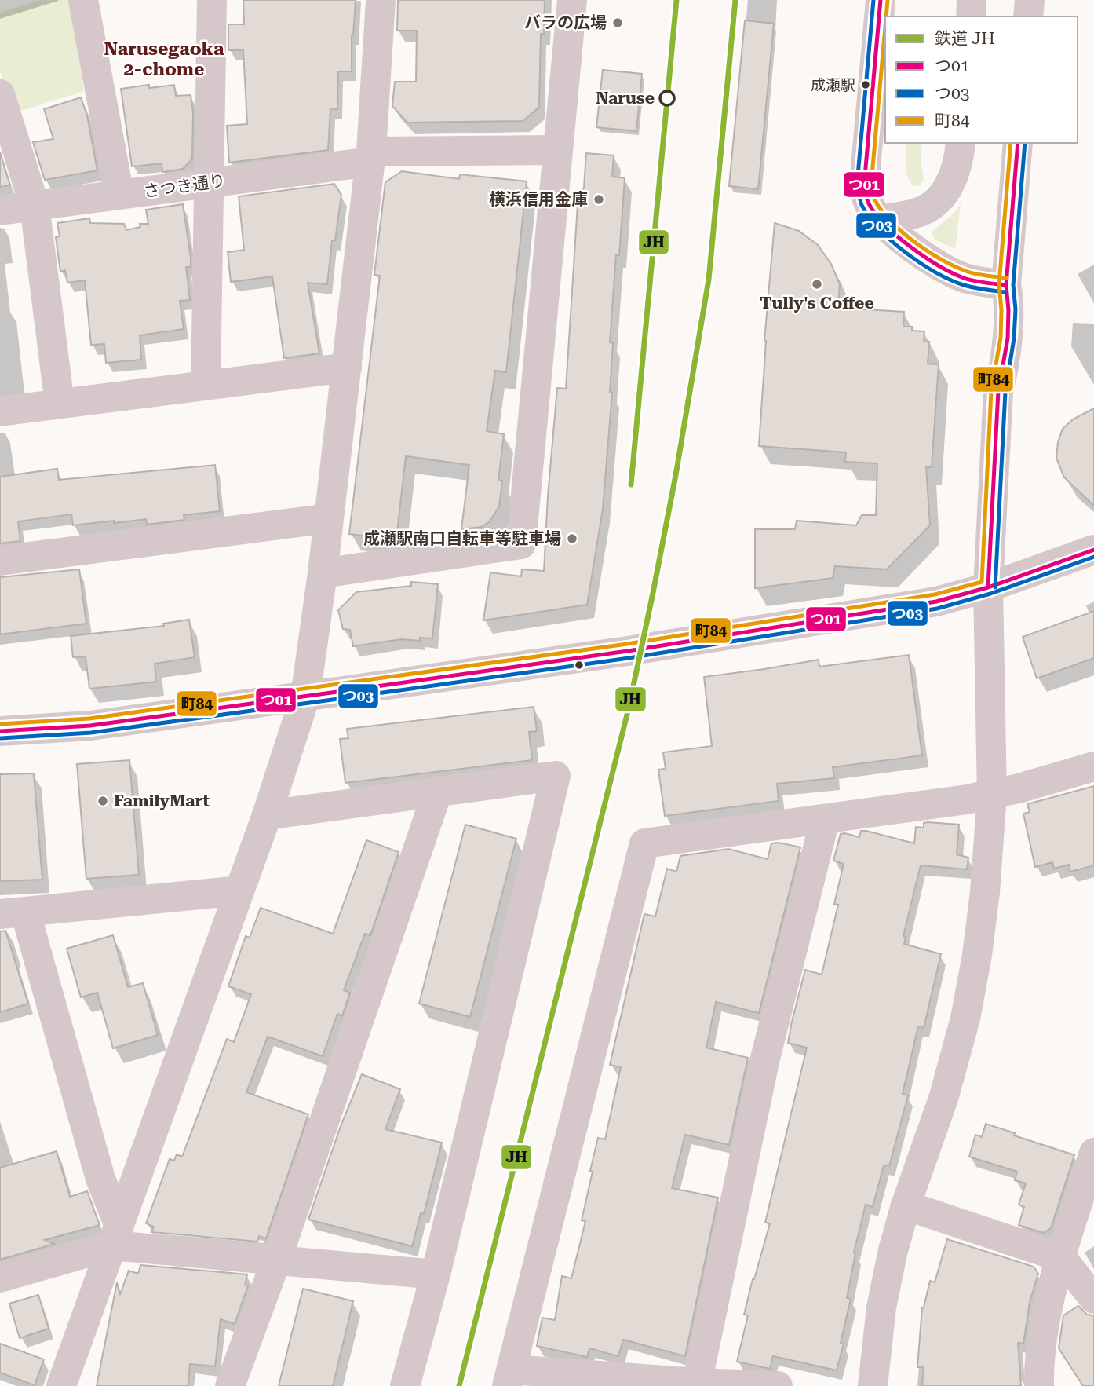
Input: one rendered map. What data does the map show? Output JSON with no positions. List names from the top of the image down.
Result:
{
  "streets": {
    "street": ["さつき通り"]
  },
  "districts": ["Narusegaoka 2-chome"],
  "places": [
    "バラの広場",
    "成瀬駅",
    "Naruse",
    "横浜信用金庫",
    "Tully's Coffee",
    "成瀬駅南口自転車等駐車場",
    "FamilyMart"
  ],
  "lines": [
    "rail line JH",
    "transit line つ01",
    "transit line つ03",
    "transit line 町84"
  ],
  "legend": [
    "鉄道 JH",
    "つ01",
    "つ03",
    "町84"
  ]
}
